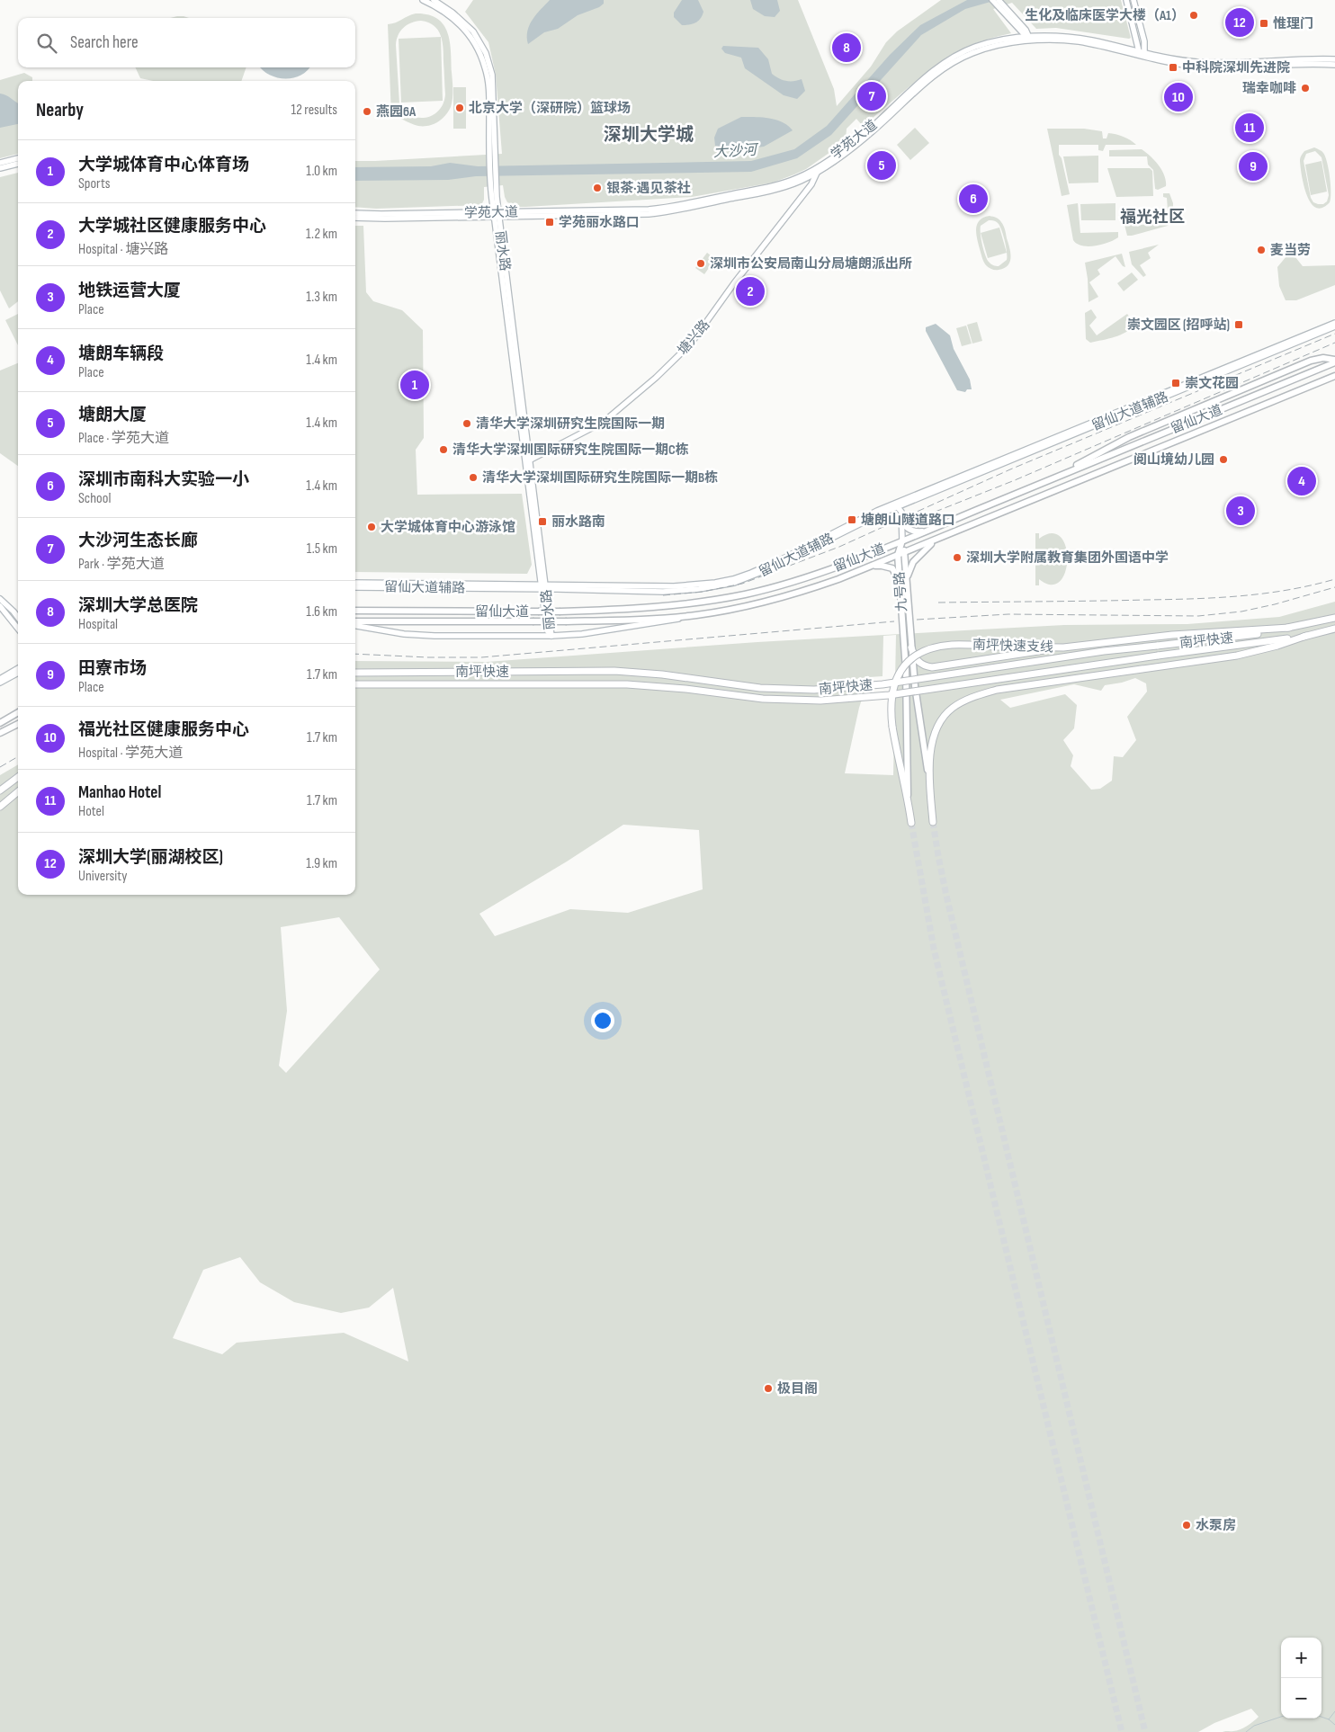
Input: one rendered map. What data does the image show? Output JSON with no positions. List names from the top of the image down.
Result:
{
  "streets": {
    "highway": ["南坪快速", "南坪快速支线"],
    "main road": [
      "学苑大道",
      "丽水路",
      "塘兴路",
      "留仙大道辅路",
      "留仙大道",
      "九号路"
    ]
  },
  "crossings": [
    ["学苑大道", "丽水路"],
    ["学苑大道", "塘兴路"],
    ["丽水路", "塘兴路"],
    ["丽水路", "留仙大道辅路"],
    ["留仙大道", "九号路"],
    ["九号路", "南坪快速支线"],
    ["南坪快速", "南坪快速支线"]
  ],
  "districts": ["深圳大学城", "福光社区"],
  "water": ["大沙河"],
  "places": {
    "other": [
      "生化及临床医学大楼（A1）",
      "瑞幸咖啡",
      "北京大学（深研院）篮球场",
      "燕园6A",
      "银茶·遇见茶社",
      "麦当劳",
      "深圳市公安局南山分局塘朗派出所",
      "清华大学深圳研究生院国际一期",
      "清华大学深圳国际研究生院国际一期C栋",
      "阅山境幼儿园",
      "清华大学深圳国际研究生院国际一期B栋",
      "大学城体育中心游泳馆",
      "深圳大学附属教育集团外国语中学",
      "极目阁",
      "水泵房"
    ],
    "transit": [
      "惟理门",
      "中科院深圳先进院",
      "学苑丽水路口",
      "崇文园区 (招呼站)",
      "崇文花园",
      "塘朗山隧道路口",
      "丽水路南"
    ]
  },
  "page": {
    "pins": [
      "12",
      "8",
      "7",
      "10",
      "11",
      "5",
      "9",
      "6",
      "2",
      "1",
      "4",
      "3"
    ],
    "search": "Search here",
    "heading": ["Nearby", "12 results"],
    "list": [
      {
        "mark": "1",
        "name": "大学城体育中心体育场",
        "note": "Sports",
        "value": "1.0 km"
      },
      {
        "mark": "2",
        "name": "大学城社区健康服务中心",
        "note": "Hospital · 塘兴路",
        "value": "1.2 km"
      },
      {
        "mark": "3",
        "name": "地铁运营大厦",
        "note": "Place",
        "value": "1.3 km"
      },
      {
        "mark": "4",
        "name": "塘朗车辆段",
        "note": "Place",
        "value": "1.4 km"
      },
      {
        "mark": "5",
        "name": "塘朗大厦",
        "note": "Place · 学苑大道",
        "value": "1.4 km"
      },
      {
        "mark": "6",
        "name": "深圳市南科大实验一小",
        "note": "School",
        "value": "1.4 km"
      },
      {
        "mark": "7",
        "name": "大沙河生态长廊",
        "note": "Park · 学苑大道",
        "value": "1.5 km"
      },
      {
        "mark": "8",
        "name": "深圳大学总医院",
        "note": "Hospital",
        "value": "1.6 km"
      },
      {
        "mark": "9",
        "name": "田寮市场",
        "note": "Place",
        "value": "1.7 km"
      },
      {
        "mark": "10",
        "name": "福光社区健康服务中心",
        "note": "Hospital · 学苑大道",
        "value": "1.7 km"
      },
      {
        "mark": "11",
        "name": "Manhao Hotel",
        "note": "Hotel",
        "value": "1.7 km"
      },
      {
        "mark": "12",
        "name": "深圳大学(丽湖校区)",
        "note": "University",
        "value": "1.9 km"
      }
    ],
    "map_buttons": ["+", "−"]
  }
}
